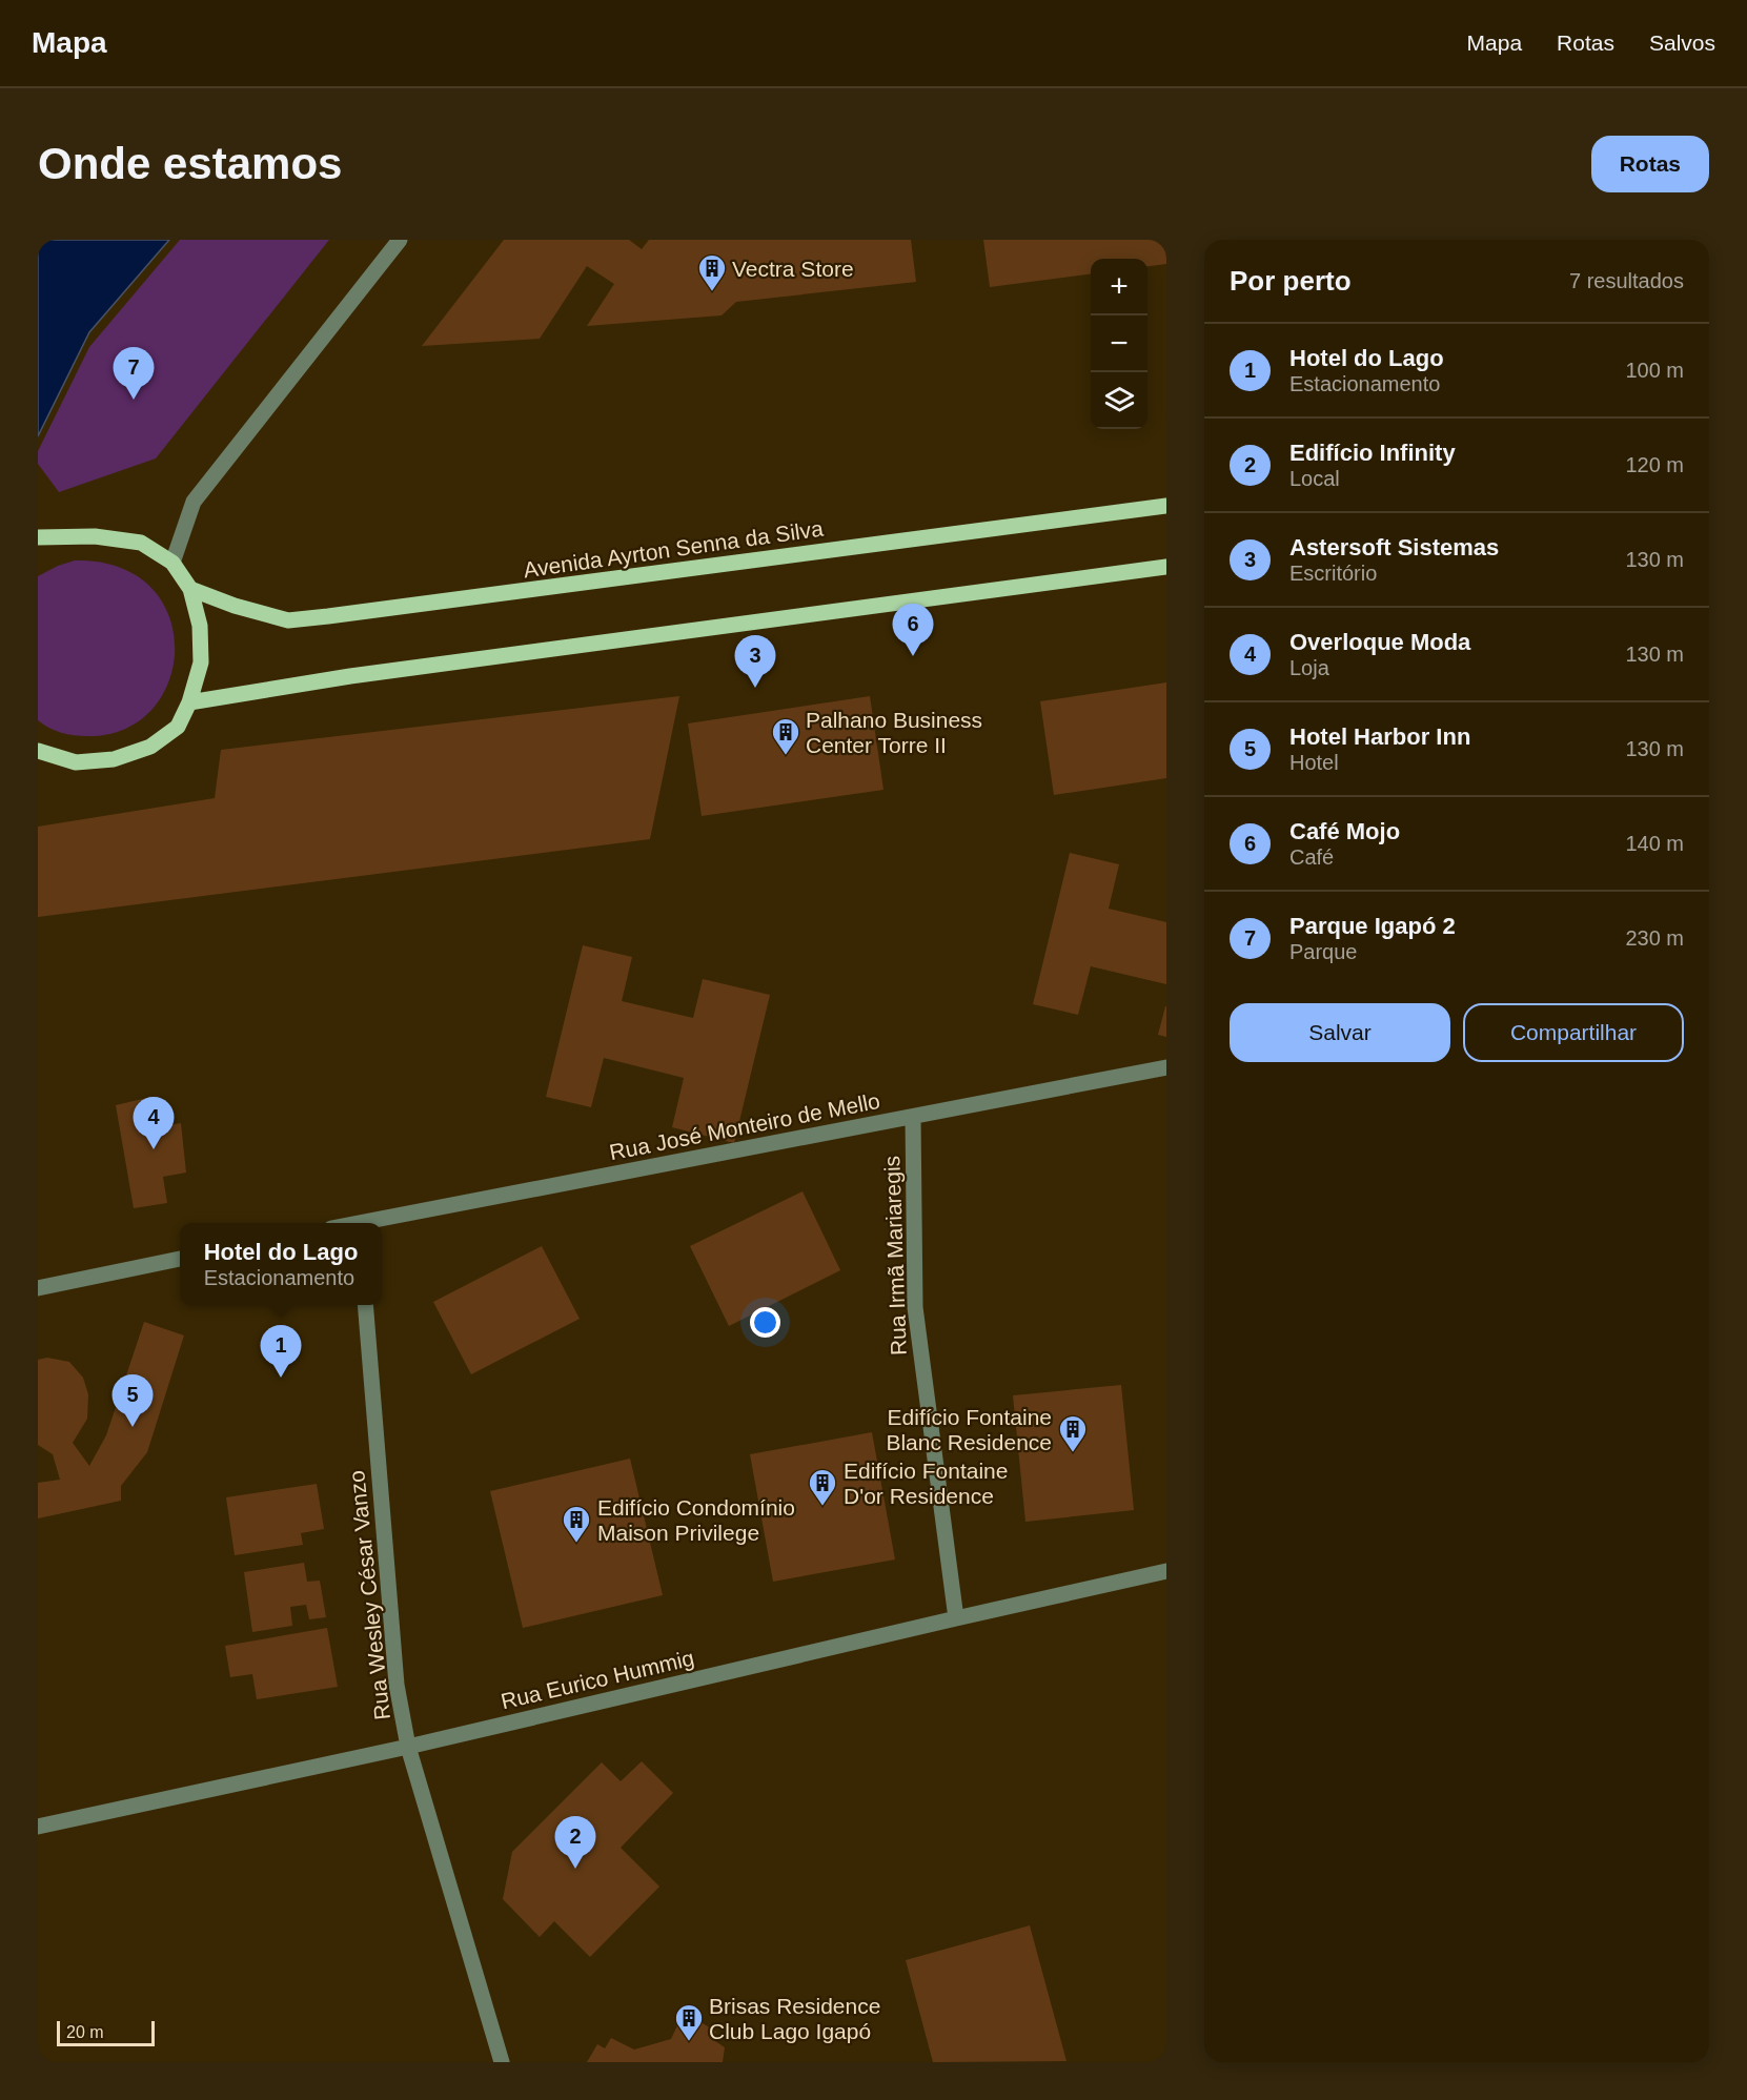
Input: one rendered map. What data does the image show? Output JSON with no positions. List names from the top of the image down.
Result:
{
  "streets": {
    "main road": ["Avenida Ayrton Senna da Silva"],
    "street": [
      "Rua José Monteiro de Mello",
      "Rua Irmã Mariaregis",
      "Rua Wesley César Vanzo",
      "Rua Eurico Hummig"
    ]
  },
  "crossings": [
    ["Rua José Monteiro de Mello", "Rua Irmã Mariaregis"],
    ["Rua Irmã Mariaregis", "Rua Eurico Hummig"],
    ["Rua Wesley César Vanzo", "Rua Eurico Hummig"]
  ],
  "places": {
    "building": [
      "Vectra Store",
      "Palhano Business Center Torre II",
      "Edifício Fontaine Blanc Residence",
      "Edifício Fontaine D'or Residence",
      "Edifício Condomínio Maison Privilege",
      "Brisas Residence Club Lago Igapó"
    ]
  },
  "scale_bar": "20 m",
  "page": {
    "header": "Mapa",
    "nav": ["Mapa", "Rotas", "Salvos"],
    "buttons": [
      "Rotas",
      ["Salvar", "Compartilhar"]
    ],
    "title": "Onde estamos",
    "heading": ["Por perto", "7 resultados"],
    "map_buttons": ["+", "−"],
    "list": [
      {
        "mark": "1",
        "name": "Hotel do Lago",
        "note": "Estacionamento",
        "value": "100 m"
      },
      {
        "mark": "2",
        "name": "Edifício Infinity",
        "note": "Local",
        "value": "120 m"
      },
      {
        "mark": "3",
        "name": "Astersoft Sistemas",
        "note": "Escritório",
        "value": "130 m"
      },
      {
        "mark": "4",
        "name": "Overloque Moda",
        "note": "Loja",
        "value": "130 m"
      },
      {
        "mark": "5",
        "name": "Hotel Harbor Inn",
        "note": "Hotel",
        "value": "130 m"
      },
      {
        "mark": "6",
        "name": "Café Mojo",
        "note": "Café",
        "value": "140 m"
      },
      {
        "mark": "7",
        "name": "Parque Igapó 2",
        "note": "Parque",
        "value": "230 m"
      }
    ],
    "pins": [
      "7",
      "6",
      "3",
      "4",
      "1",
      "5",
      "2"
    ],
    "popup": ["Hotel do Lago", "Estacionamento"],
    "scale": "20 m"
  }
}
